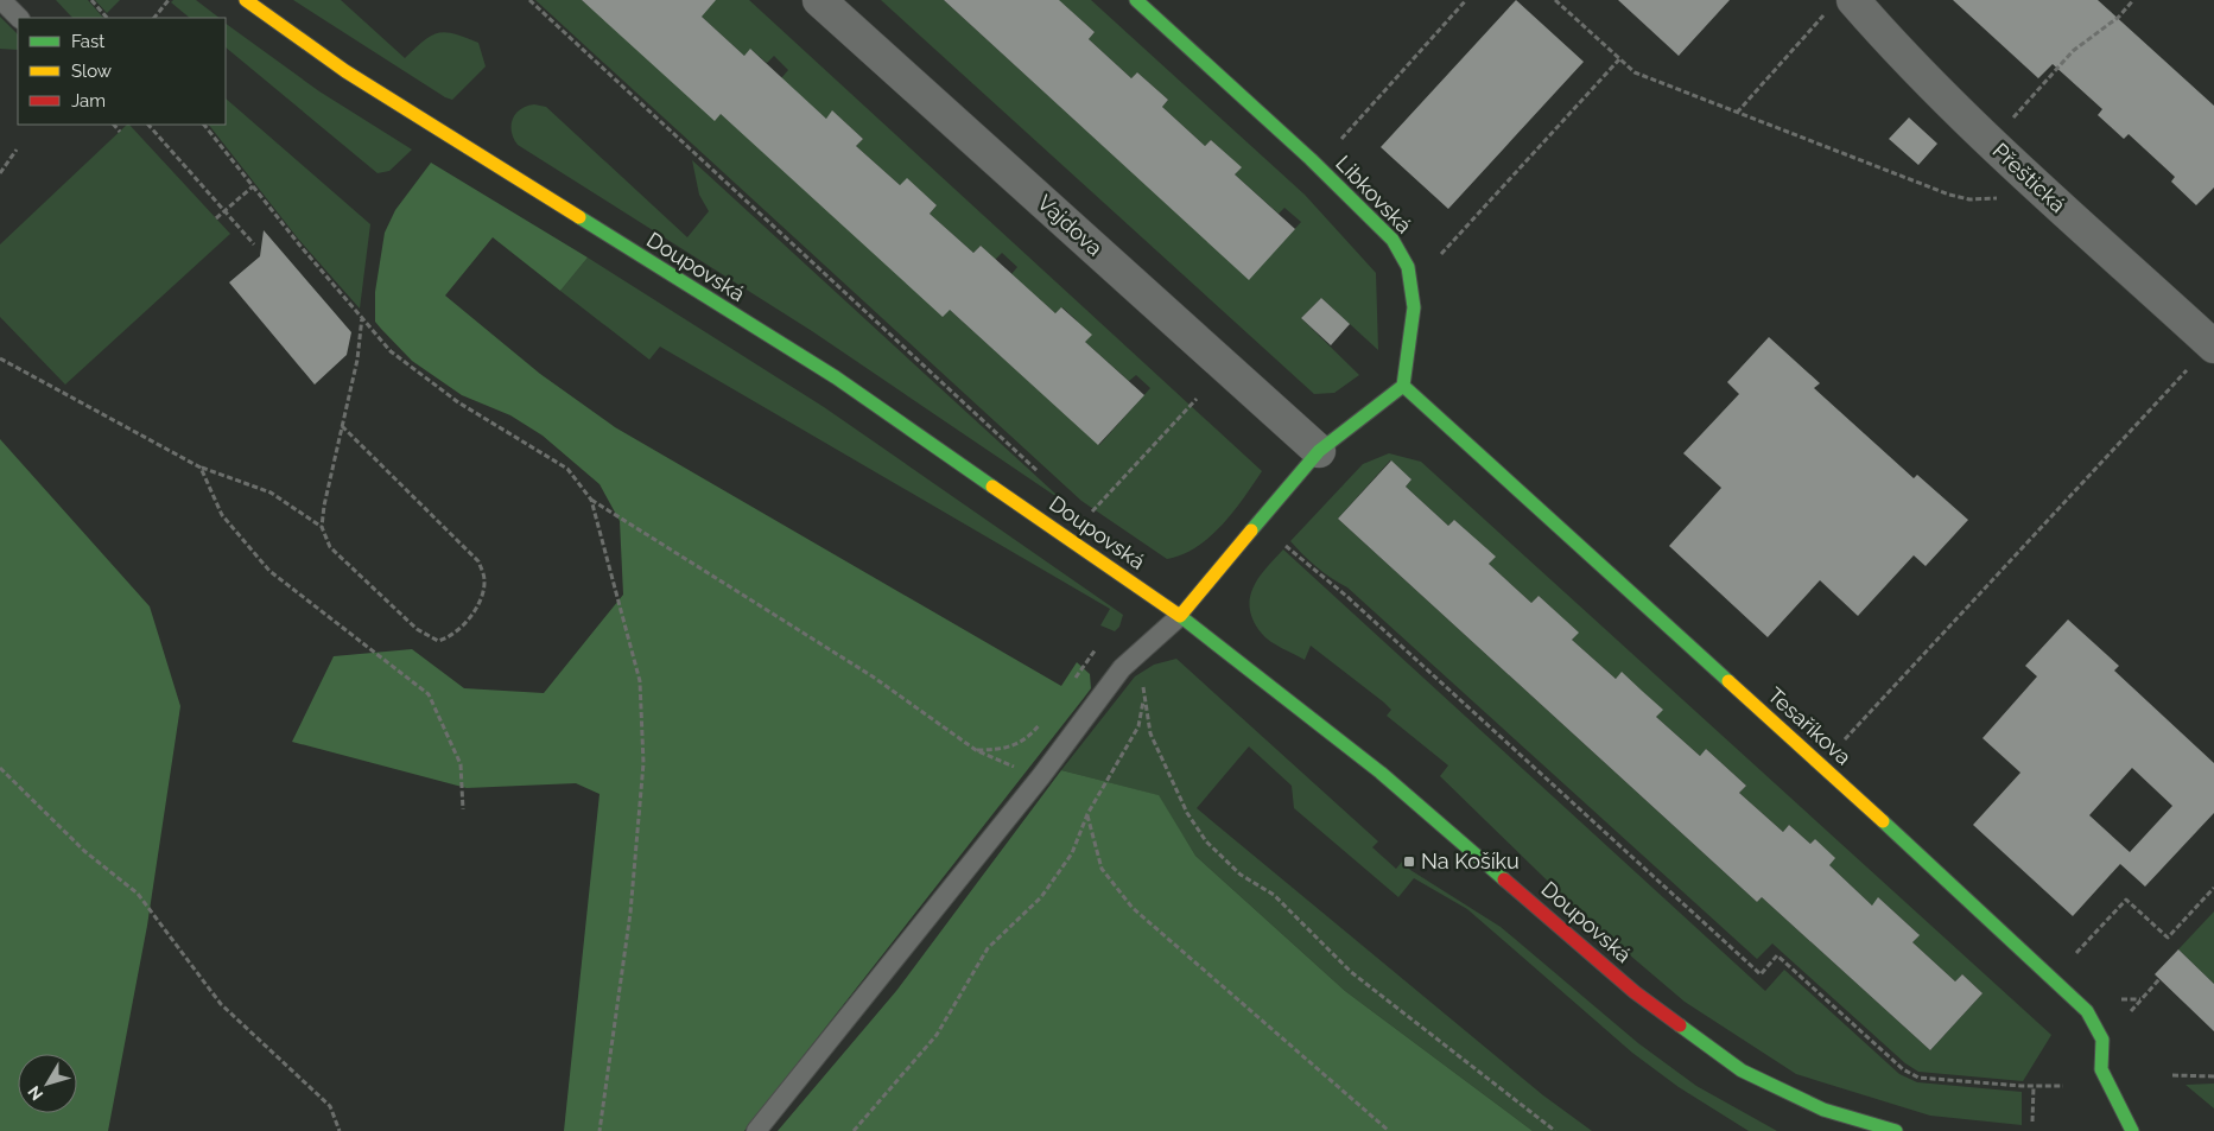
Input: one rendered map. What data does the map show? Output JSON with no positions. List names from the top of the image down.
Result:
{
  "streets": {
    "street": [
      "Přeštická",
      "Libkovská",
      "Vajdova",
      "Doupovská",
      "Tesaříkova"
    ]
  },
  "crossings": [
    ["Libkovská", "Tesaříkova"]
  ],
  "places": {
    "transit": ["Na Košíku"]
  },
  "legend": ["Fast", "Slow", "Jam"],
  "north": "bottom left"
}
